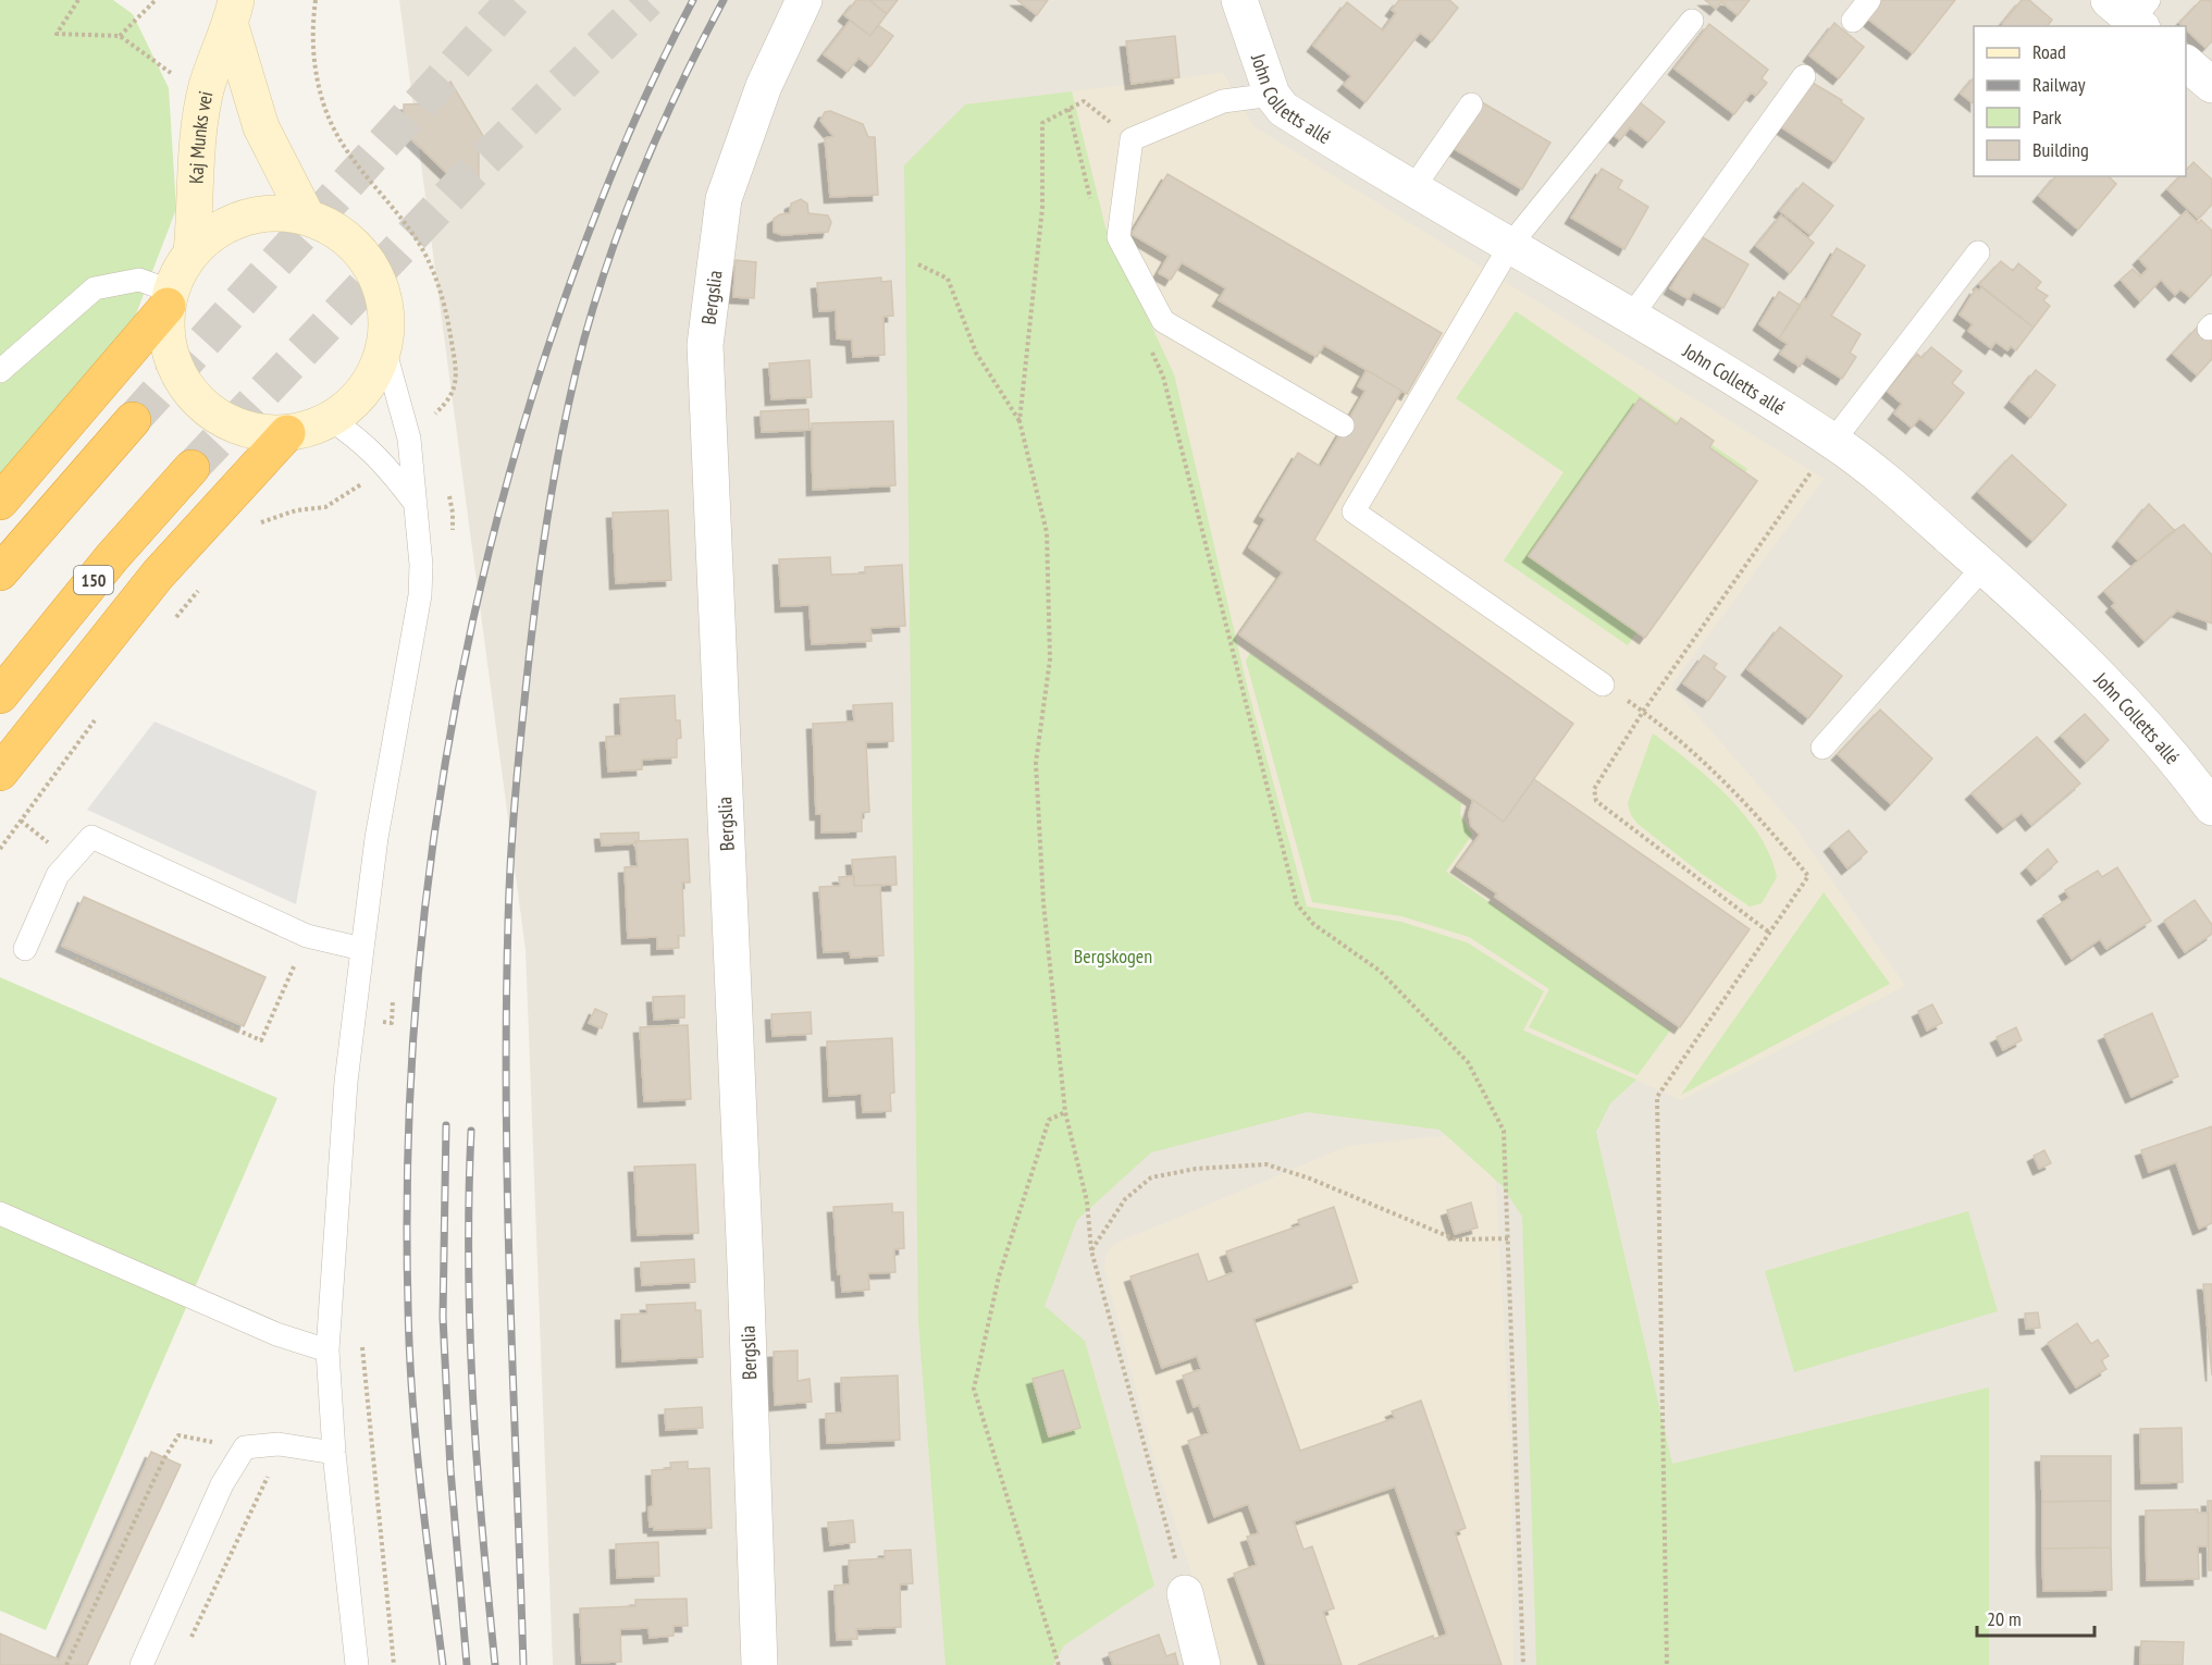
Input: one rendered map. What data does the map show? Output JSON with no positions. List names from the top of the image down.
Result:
{
  "streets": {
    "highway": ["150"],
    "main road": ["Kaj Munks vei"],
    "street": ["John Colletts allé", "Bergslia"]
  },
  "parks": ["Bergskogen"],
  "legend": [
    "Road",
    "Railway",
    "Park",
    "Building"
  ],
  "scale_bar": "20 m"
}
